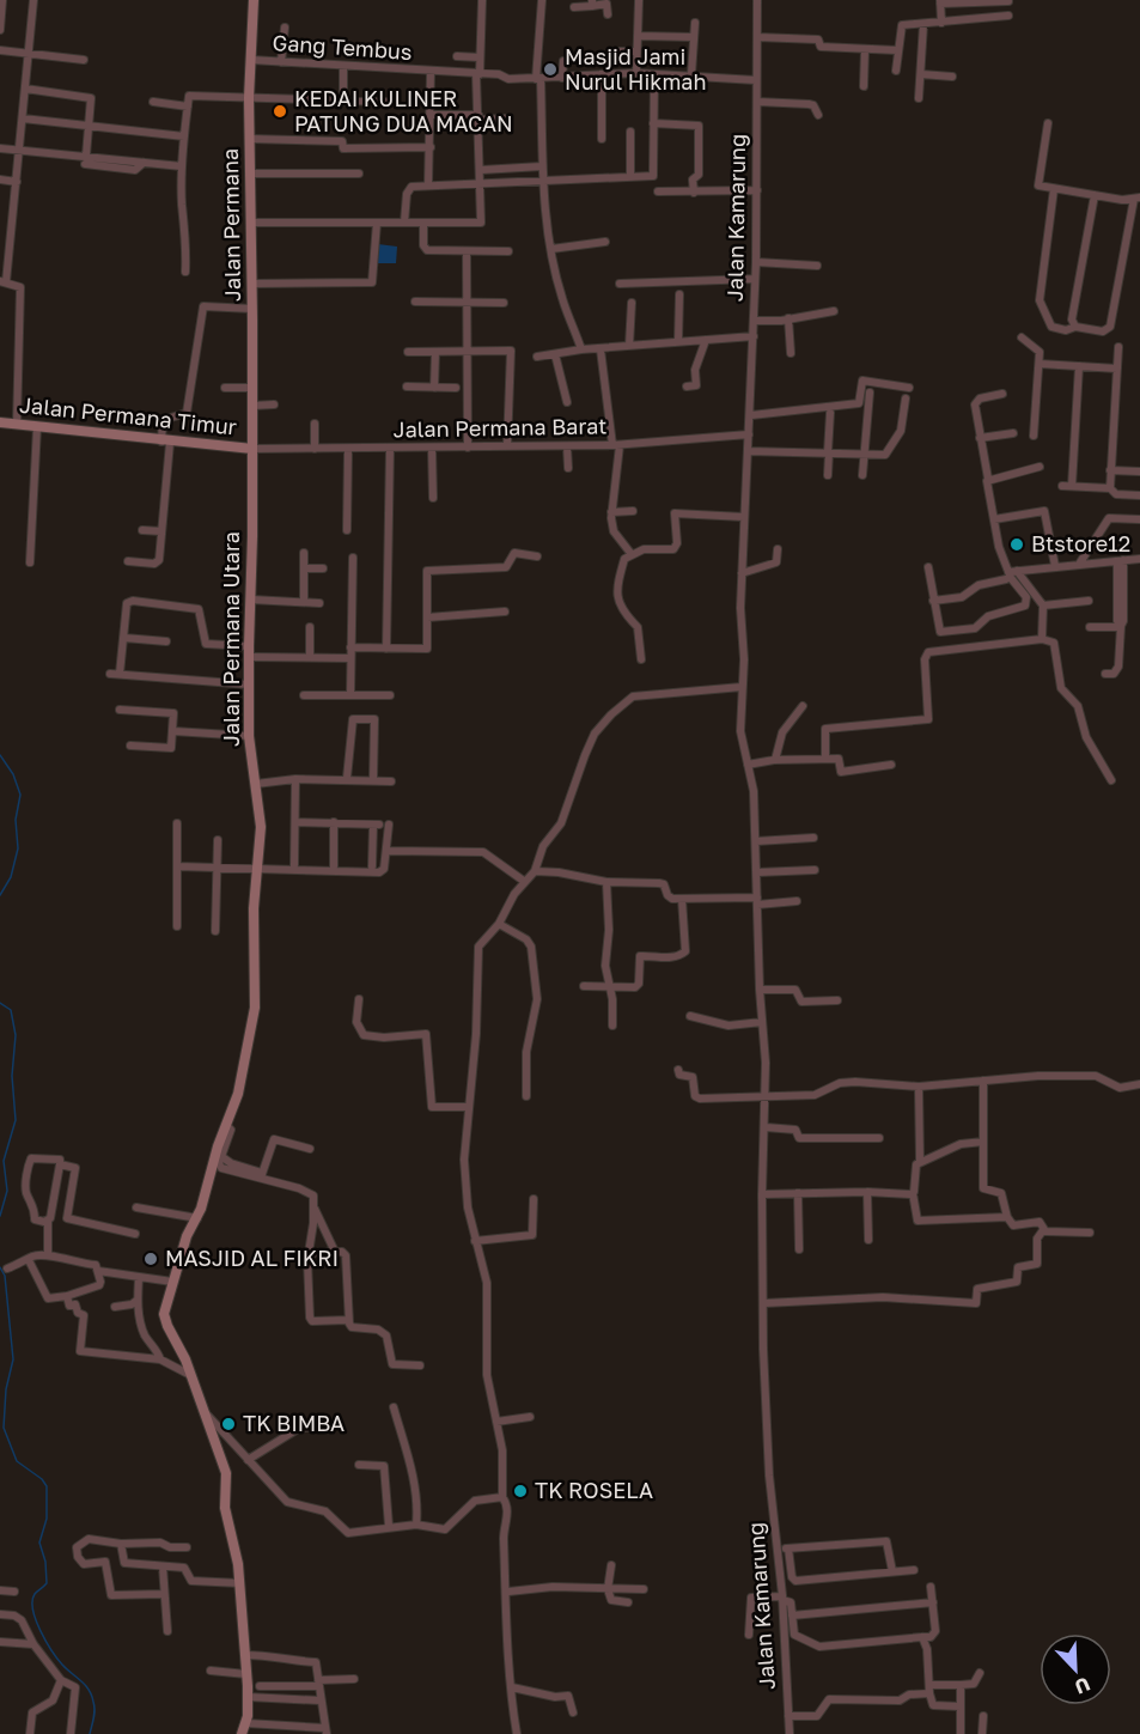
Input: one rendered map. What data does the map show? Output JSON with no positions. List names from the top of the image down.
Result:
{
  "streets": {
    "street": [
      "Gang Tembus",
      "Jalan Kamarung",
      "Jalan Permana",
      "Jalan Permana Timur",
      "Jalan Permana Barat",
      "Jalan Permana Utara"
    ]
  },
  "crossings": [
    ["Gang Tembus", "Jalan Kamarung"],
    ["Gang Tembus", "Jalan Permana"],
    ["Jalan Kamarung", "Jalan Permana Barat"],
    ["Jalan Permana", "Jalan Permana Timur"],
    ["Jalan Permana", "Jalan Permana Barat"],
    ["Jalan Permana", "Jalan Permana Utara"],
    ["Jalan Permana Timur", "Jalan Permana Barat"],
    ["Jalan Permana Timur", "Jalan Permana Utara"],
    ["Jalan Permana Barat", "Jalan Permana Utara"]
  ],
  "places": [
    "Masjid Jami Nurul Hikmah",
    "KEDAI KULINER PATUNG DUA MACAN",
    "Btstore12",
    "MASJID AL FIKRI",
    "TK BIMBA",
    "TK ROSELA"
  ],
  "north": "bottom right"
}
